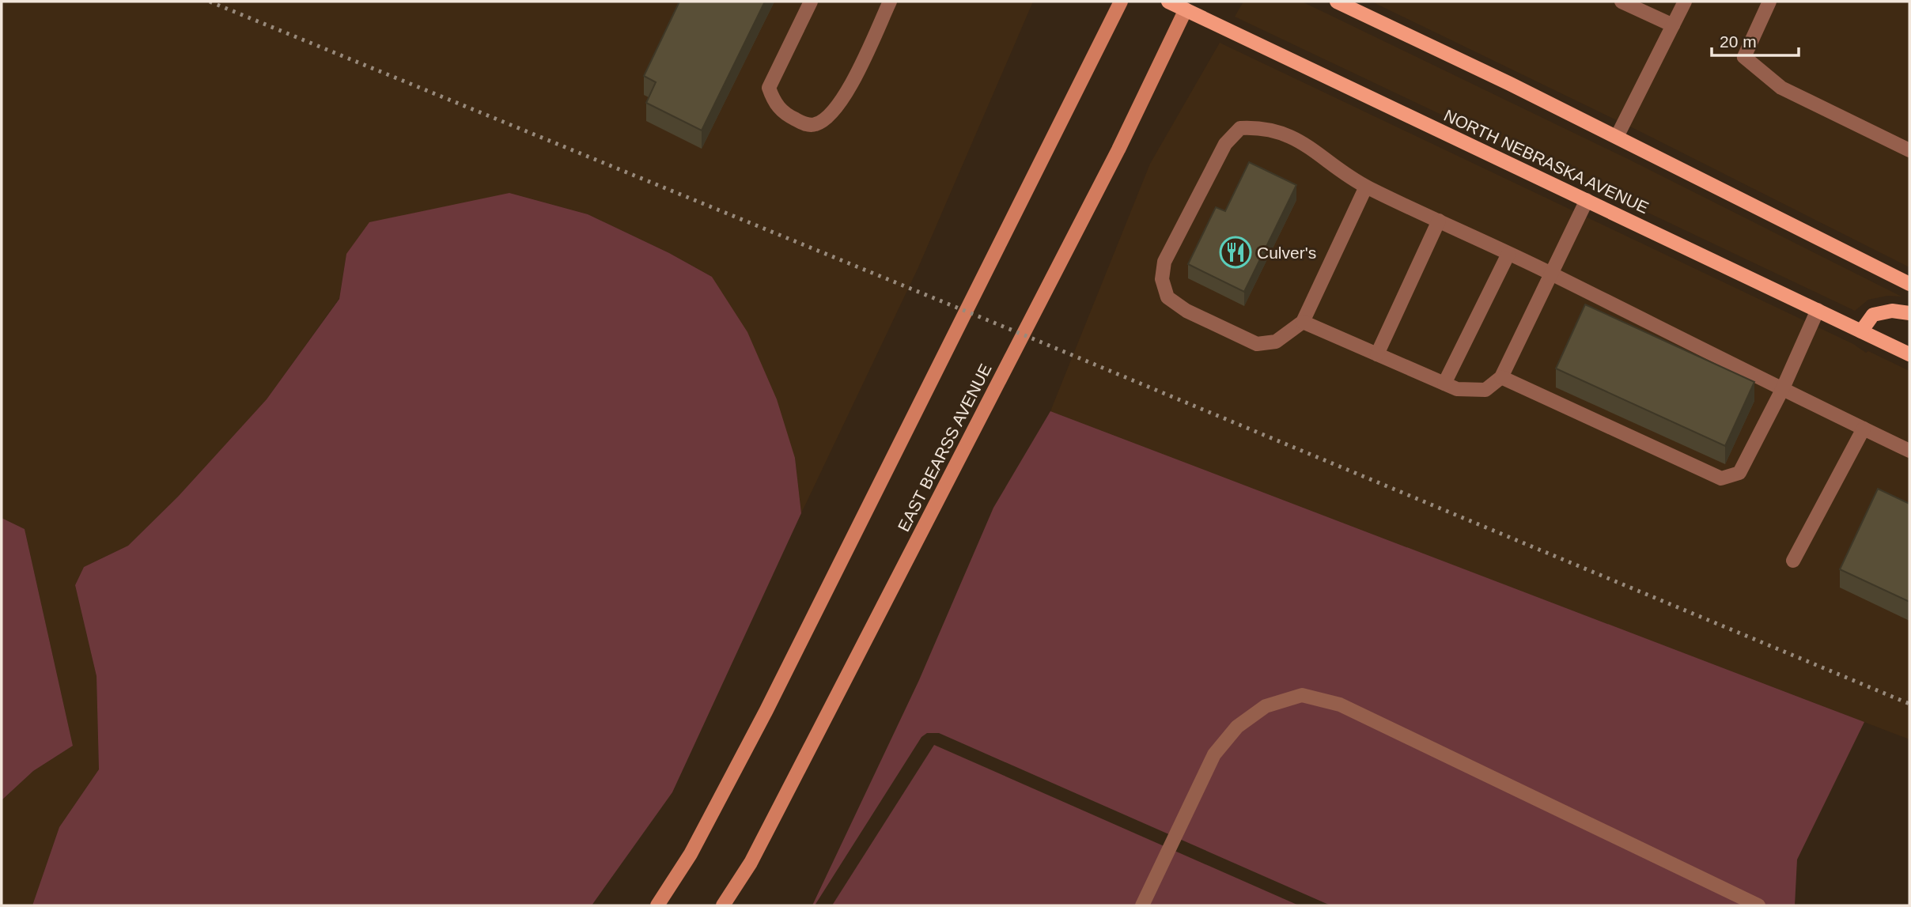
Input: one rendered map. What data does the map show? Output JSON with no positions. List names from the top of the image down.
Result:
{
  "streets": {
    "main road": ["NORTH NEBRASKA AVENUE", "EAST BEARSS AVENUE"]
  },
  "crossings": [
    ["NORTH NEBRASKA AVENUE", "EAST BEARSS AVENUE"]
  ],
  "places": {
    "restaurant": ["Culver's"]
  },
  "scale_bar": "20 m"
}
